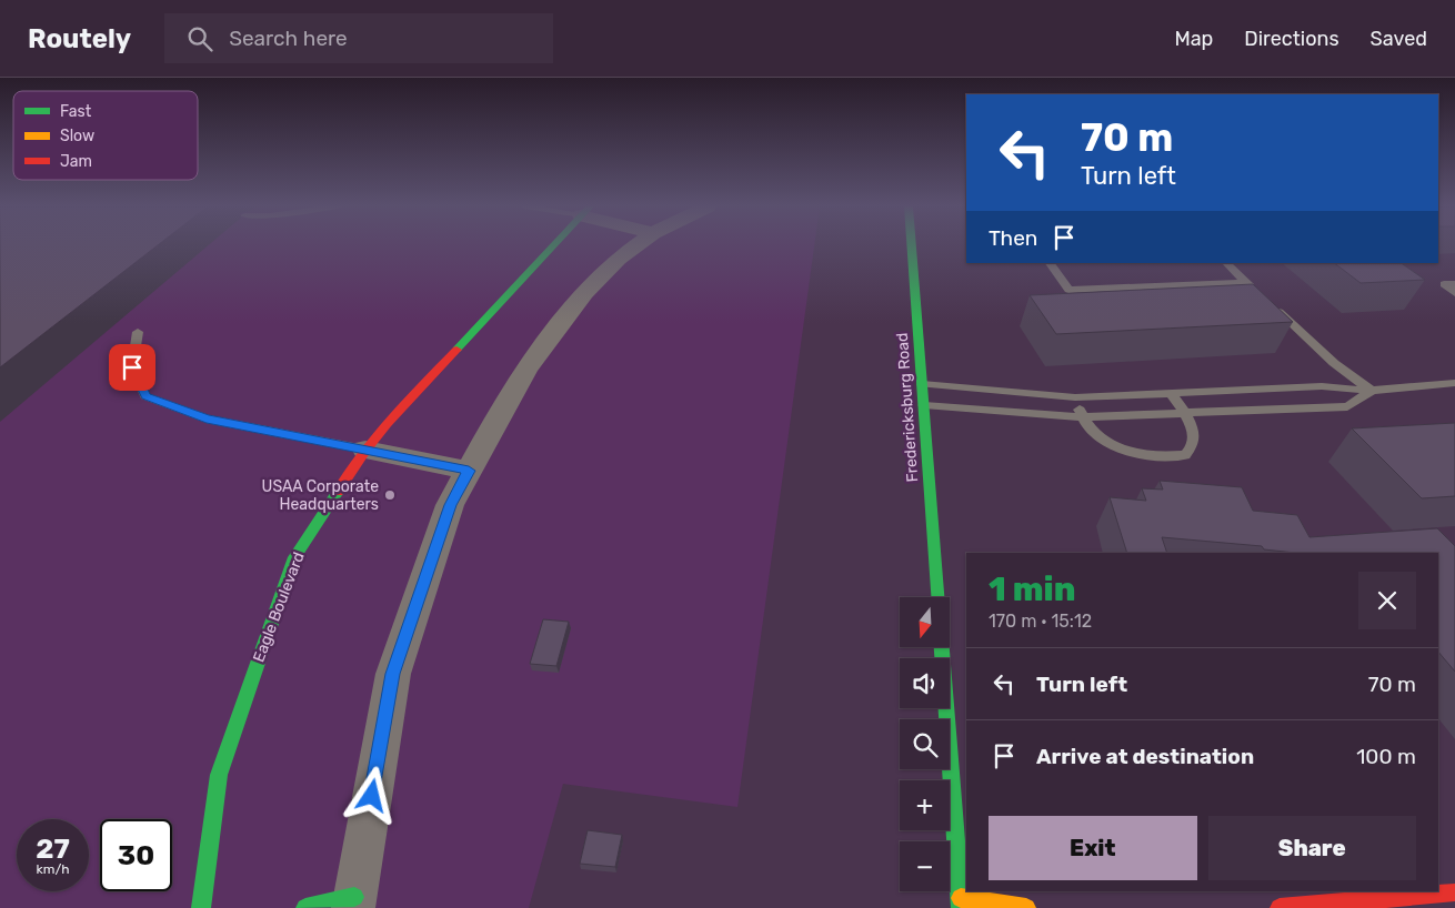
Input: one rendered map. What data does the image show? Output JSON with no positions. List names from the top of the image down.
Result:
{
  "streets": {
    "street": ["Fredericksburg Road", "Eagle Boulevard"]
  },
  "places": ["USAA Corporate Headquarters"],
  "legend": ["Fast", "Slow", "Jam"],
  "north": "bottom",
  "page": {
    "header": "Routely",
    "search": "Search here",
    "nav": ["Map", "Directions", "Saved"],
    "turn": ["70 m", "Turn left"],
    "then": "Then",
    "heading": ["1 min", "170 m · 15:12"],
    "map_buttons": ["+", "−"],
    "list": [
      {
        "name": "Turn left",
        "value": "70 m"
      },
      {
        "name": "Arrive at destination",
        "value": "100 m"
      }
    ],
    "buttons": ["Exit", "Share"],
    "speed": "27 km/h",
    "limit": "30"
  }
}
